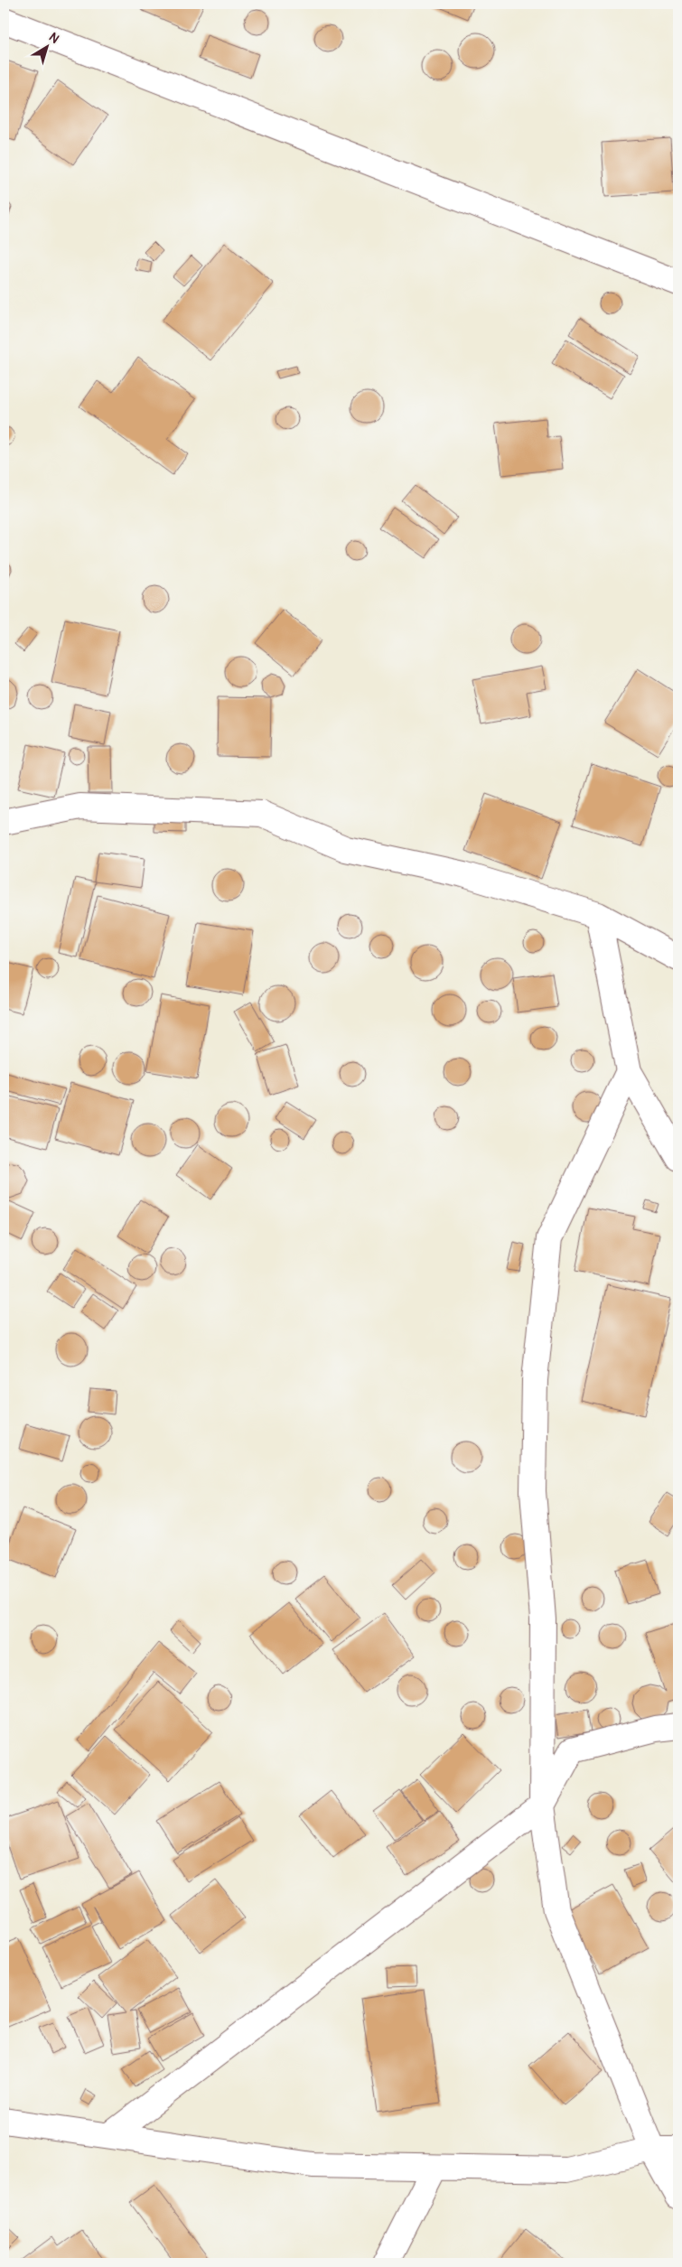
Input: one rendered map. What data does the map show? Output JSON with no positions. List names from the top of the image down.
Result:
{
  "north": "top right"
}
